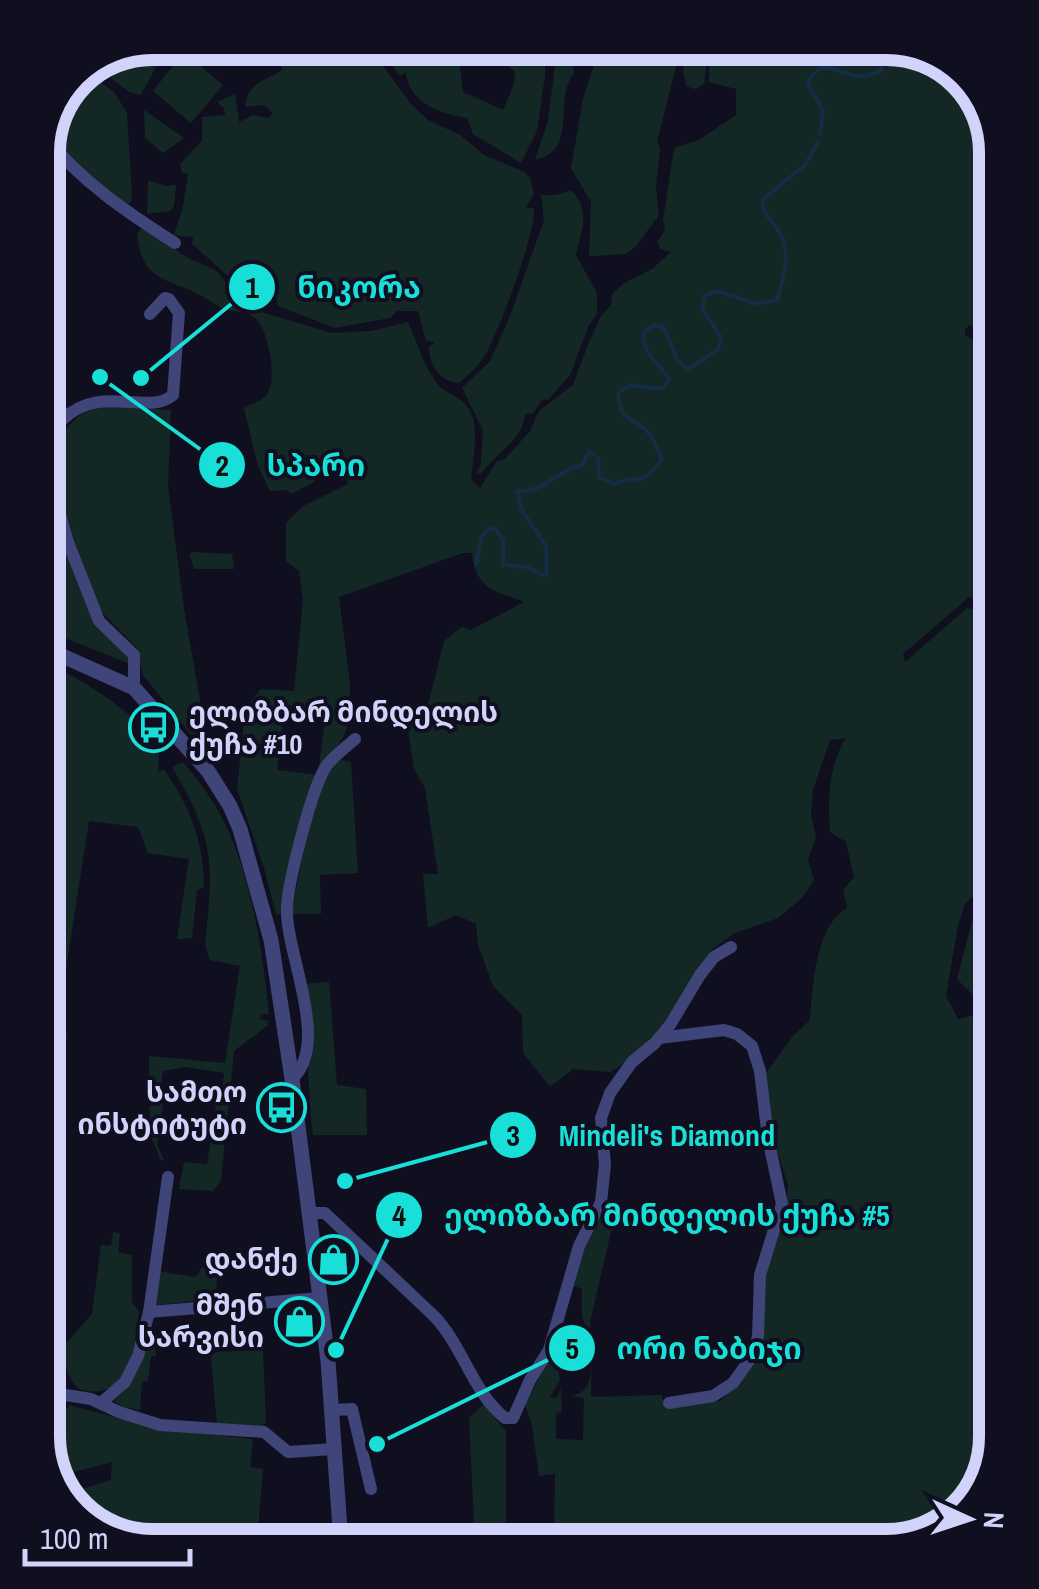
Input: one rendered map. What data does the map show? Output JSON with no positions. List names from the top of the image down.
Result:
{
  "places": {
    "other": [
      "სპარი",
      "ნიკორა",
      "Mindeli's Diamond",
      "ელიზბარ მინდელის ქუჩა #5",
      "ორი ნაბიჯი"
    ],
    "bus stop": ["ელიზბარ მინდელის ქუჩა #10", "სამთო ინსტიტუტი"],
    "shop": ["დანქე", "მშენ სარვისი"]
  },
  "scale_bar": "100 m",
  "north": "right"
}
